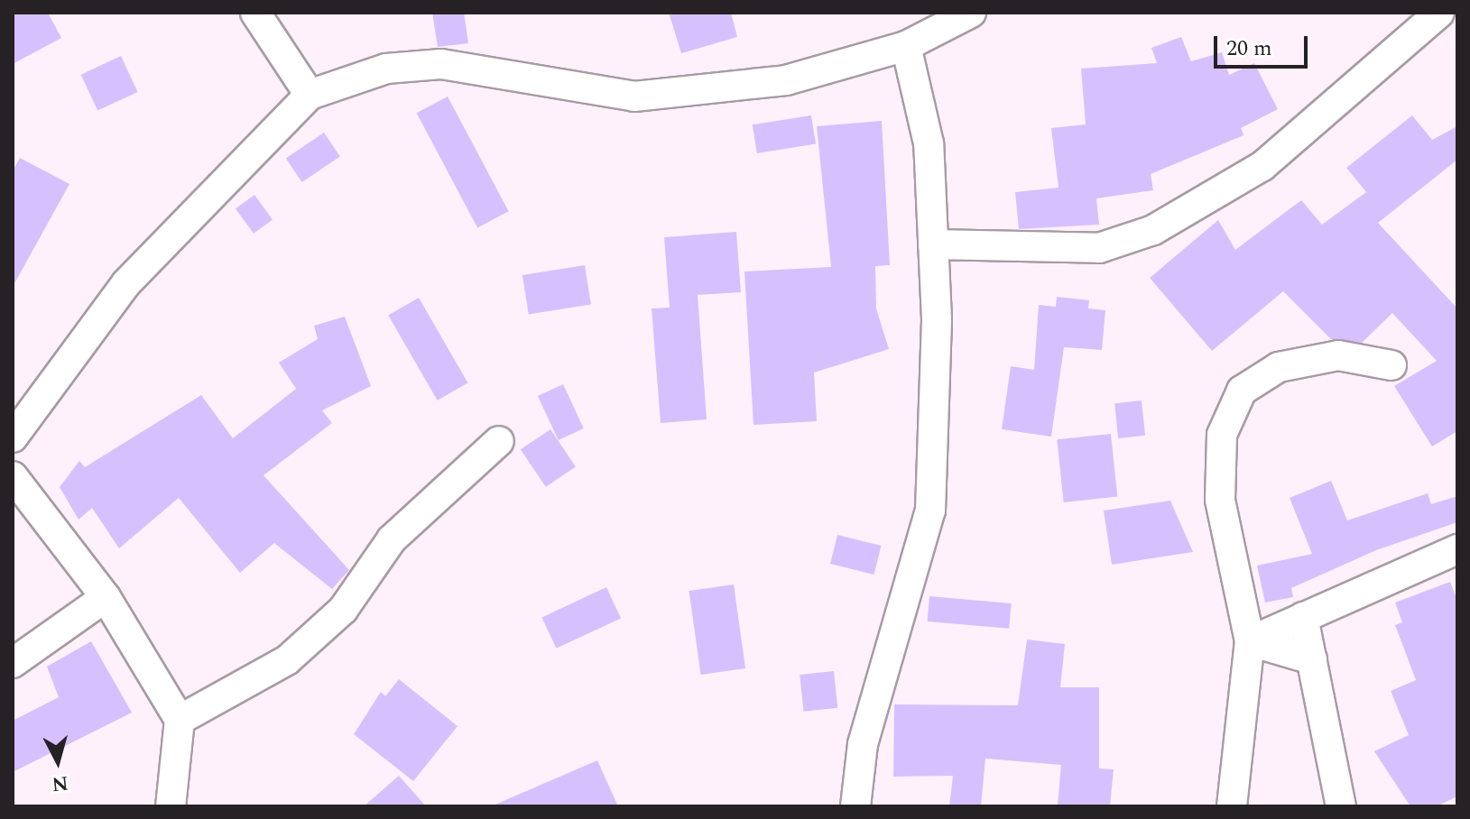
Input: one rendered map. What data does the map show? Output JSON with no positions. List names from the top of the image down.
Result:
{
  "scale_bar": "20 m",
  "north": "bottom"
}
